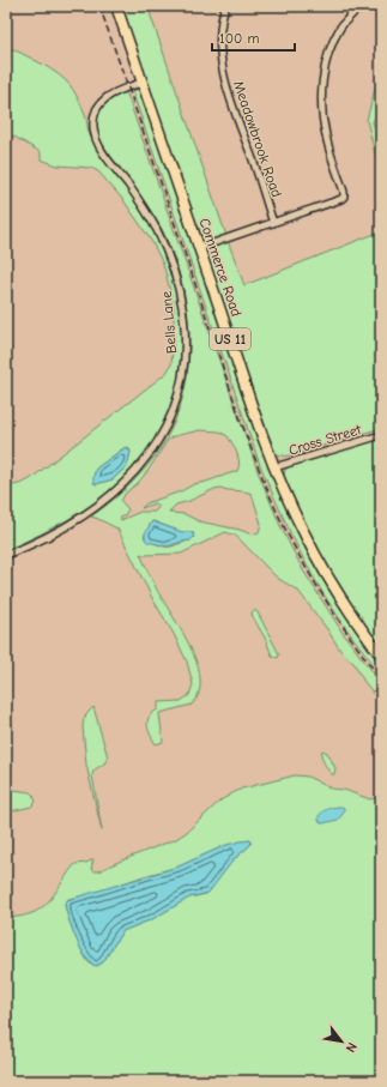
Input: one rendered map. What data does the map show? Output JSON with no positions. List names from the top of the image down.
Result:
{
  "streets": {
    "main road": ["Commerce Road", "US 11"],
    "street": ["Meadowbrook Road", "Bells Lane", "Cross Street"]
  },
  "crossings": [
    ["Commerce Road", "Bells Lane"],
    ["Commerce Road", "Cross Street"]
  ],
  "scale_bar": "100 m",
  "north": "bottom right"
}
